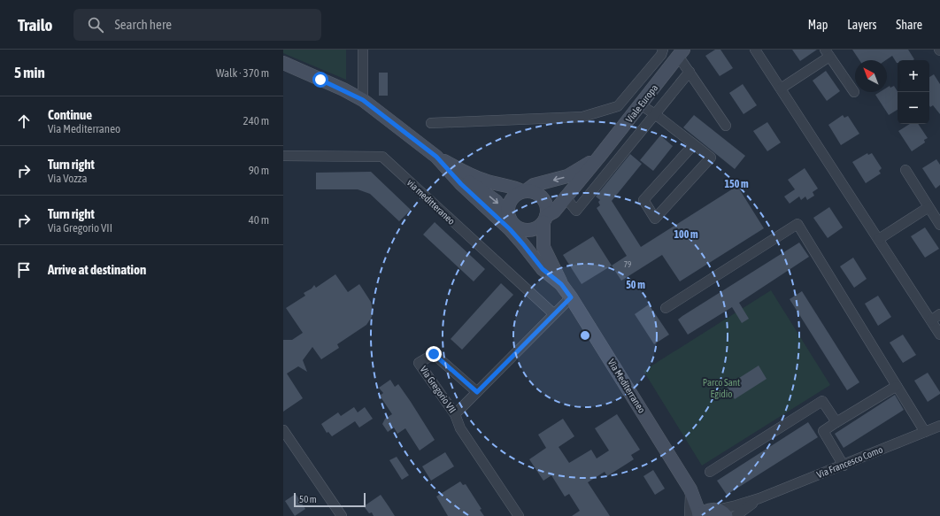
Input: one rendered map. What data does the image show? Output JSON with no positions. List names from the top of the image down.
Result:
{
  "streets": {
    "main road": ["Viale Europa", "Via Mediterraneo"],
    "street": ["via meditteraneo", "Via Gregorio VII", "Via Francesco Como"]
  },
  "crossings": [
    ["Viale Europa", "Via Mediterraneo"],
    ["Via Mediterraneo", "Via Francesco Como"]
  ],
  "parks": ["Parco Sant Egidio"],
  "house_numbers": ["79"],
  "scale_bar": "50 m",
  "north": "top left",
  "page": {
    "header": "Trailo",
    "search": "Search here",
    "nav": ["Map", "Layers", "Share"],
    "heading": ["5 min", "Walk · 370 m"],
    "map_buttons": ["+", "−"],
    "list": [
      ["Continue", "Via Mediterraneo", "240 m"],
      ["Turn right", "Via Vozza", "90 m"],
      ["Turn right", "Via Gregorio VII", "40 m"],
      "Arrive at destination"
    ],
    "scale": "50 m"
  },
  "rings": ["150 m", "100 m", "50 m"]
}
